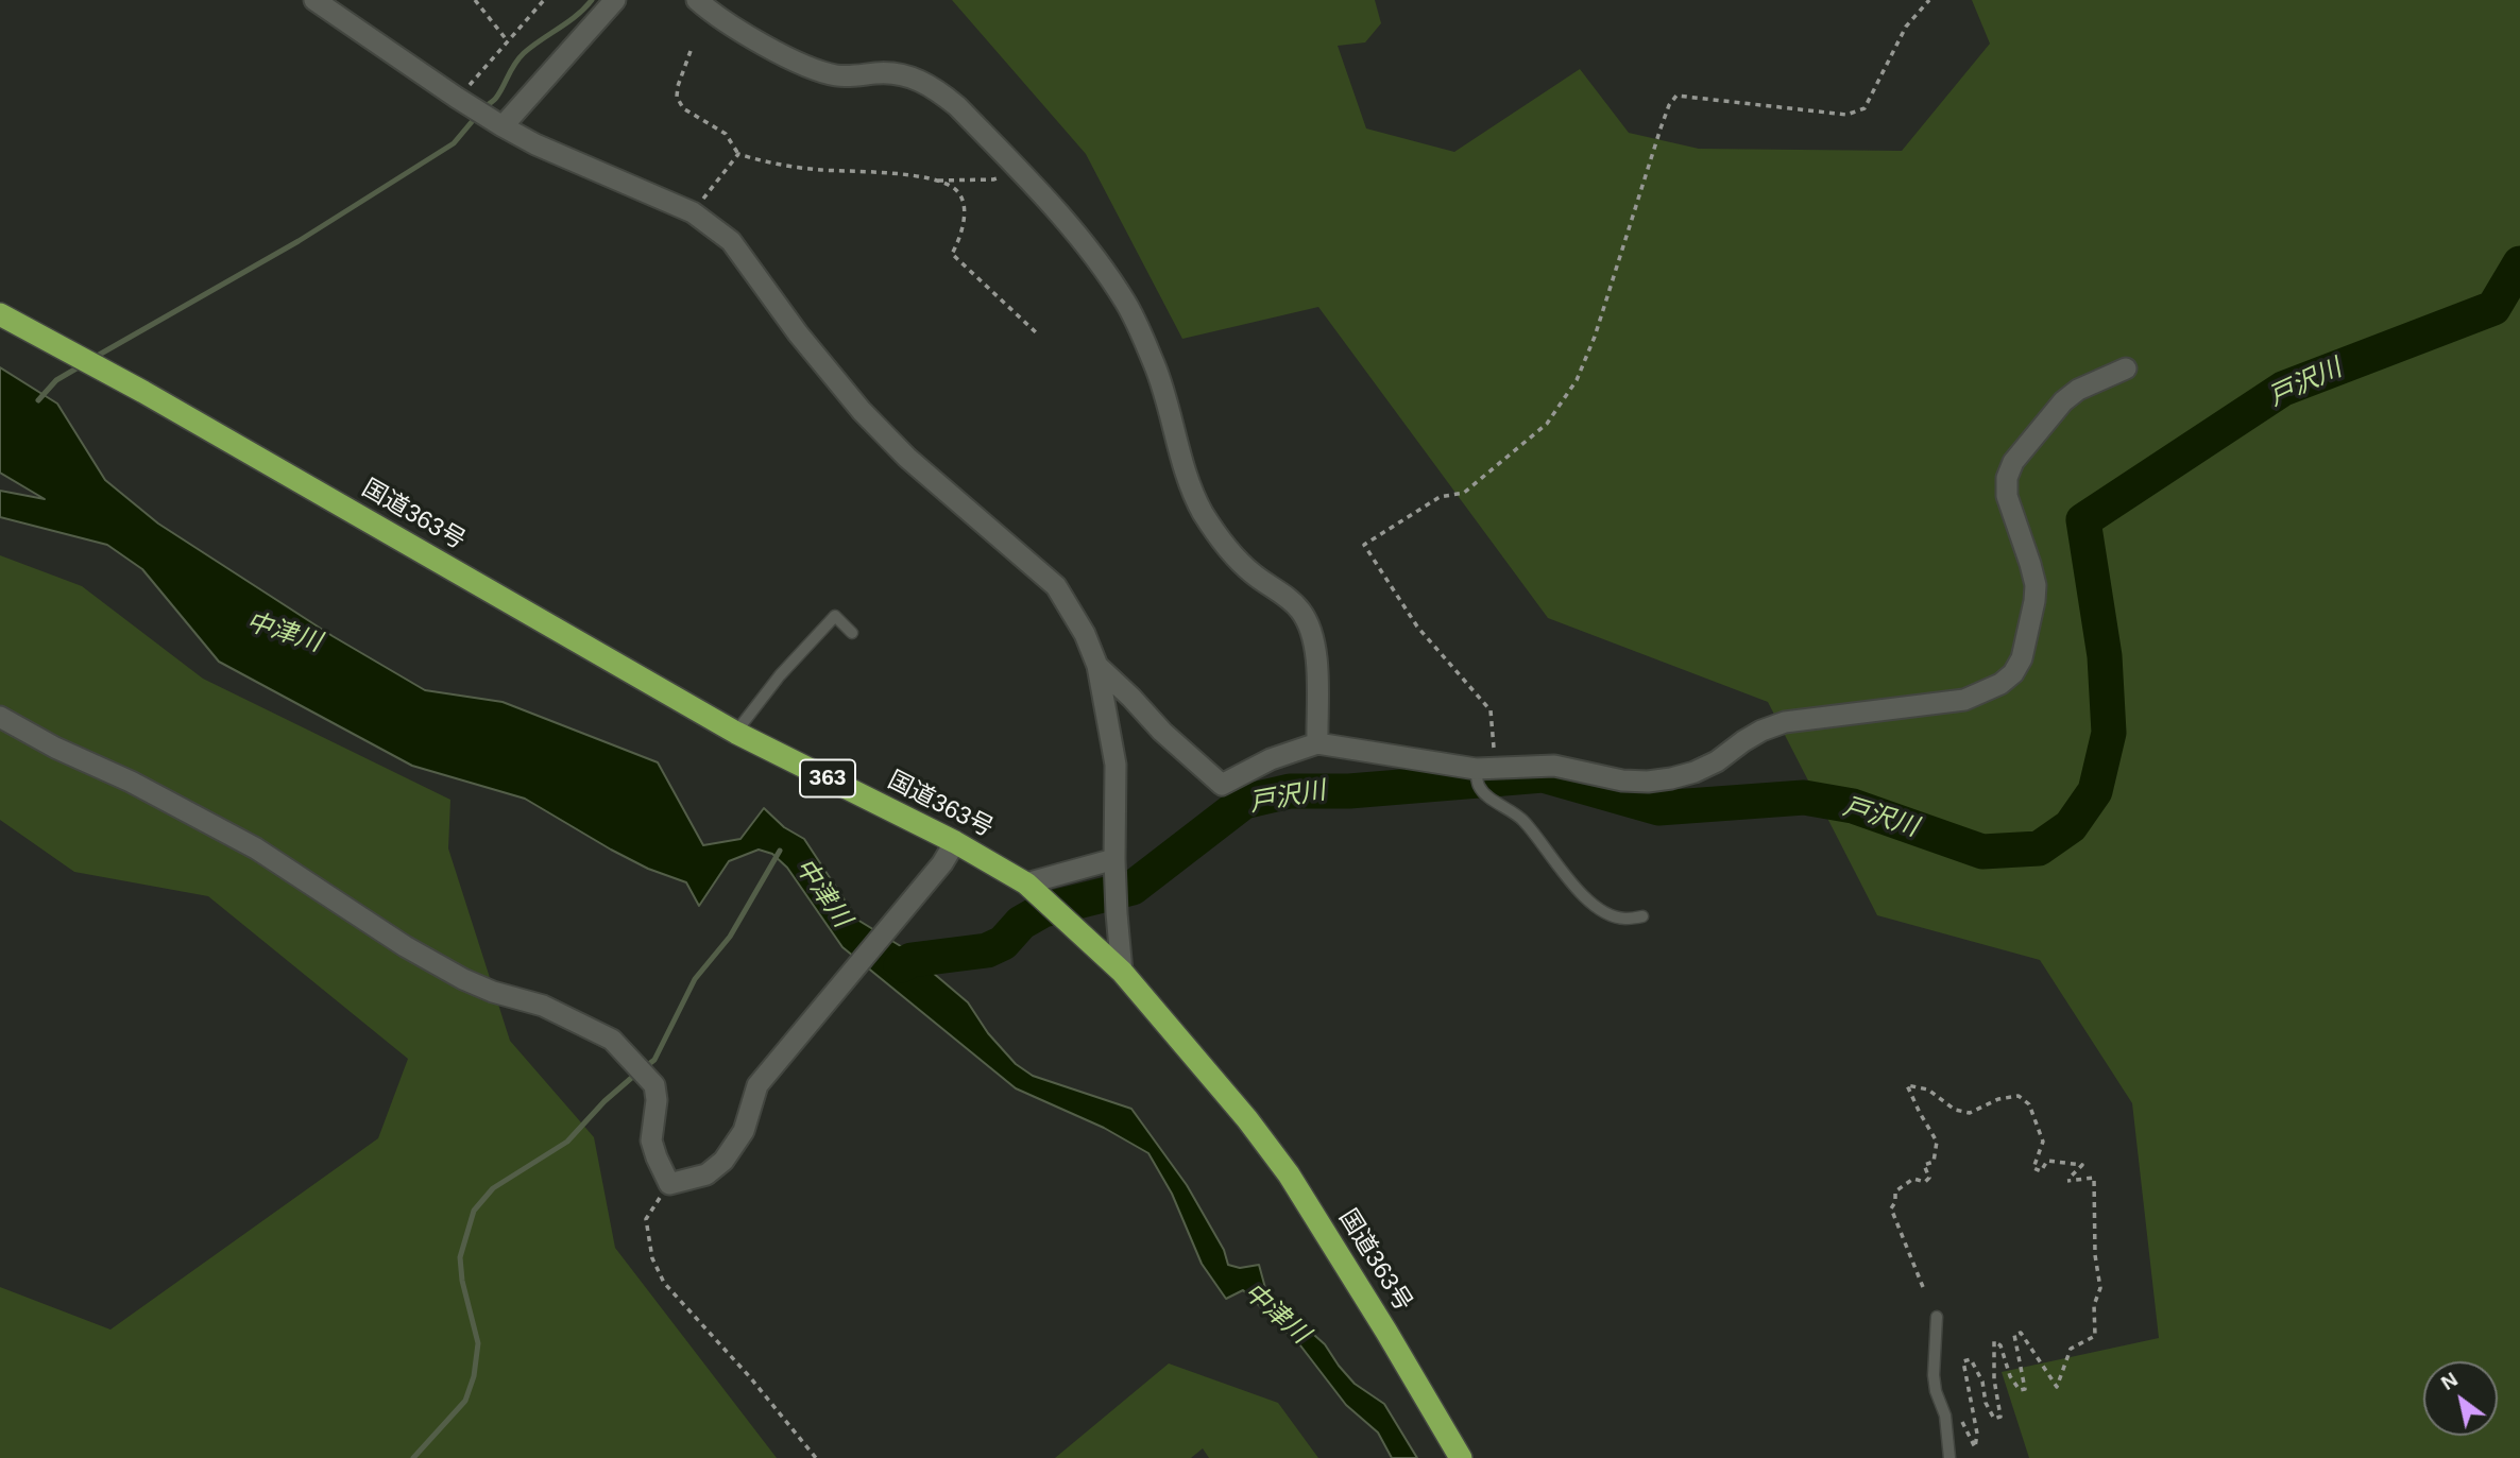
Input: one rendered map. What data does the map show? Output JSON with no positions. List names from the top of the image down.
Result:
{
  "streets": {
    "highway": ["国道363号", "363"]
  },
  "water": ["戸沢川", "中津川"],
  "north": "top left"
}
